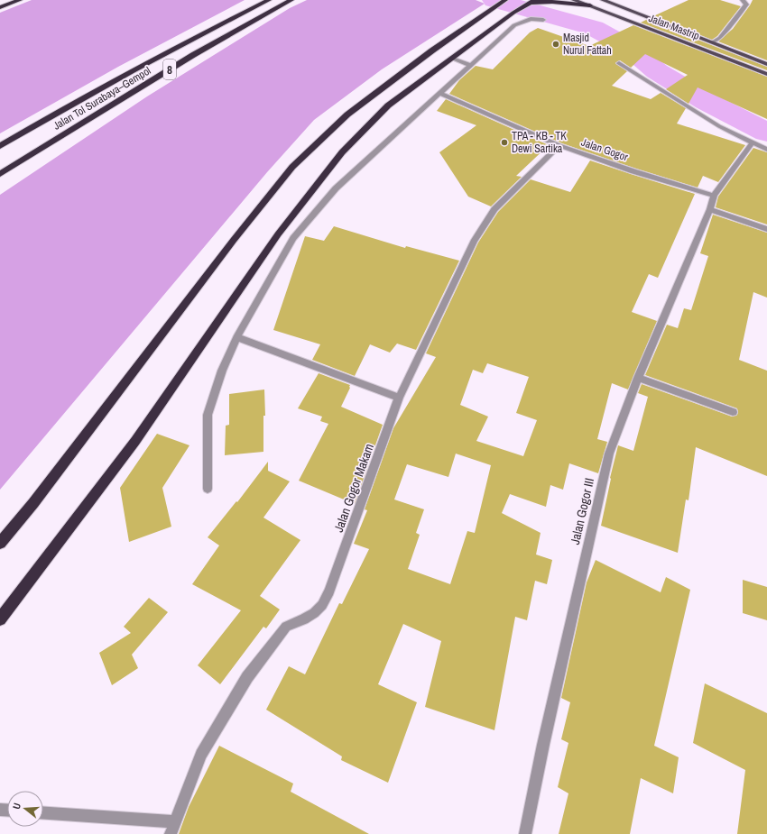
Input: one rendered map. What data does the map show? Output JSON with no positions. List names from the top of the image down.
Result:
{
  "streets": {
    "highway": ["8", "Jalan Tol Surabaya–Gempol"],
    "main road": ["Jalan Mastrip"],
    "street": ["Jalan Gogor", "Jalan Gogor Makam", "Jalan Gogor III"]
  },
  "crossings": [
    ["Jalan Gogor", "Jalan Gogor Makam"]
  ],
  "places": ["Masjid Nurul Fattah", "TPA - KB - TK Dewi Sartika"],
  "north": "left"
}
